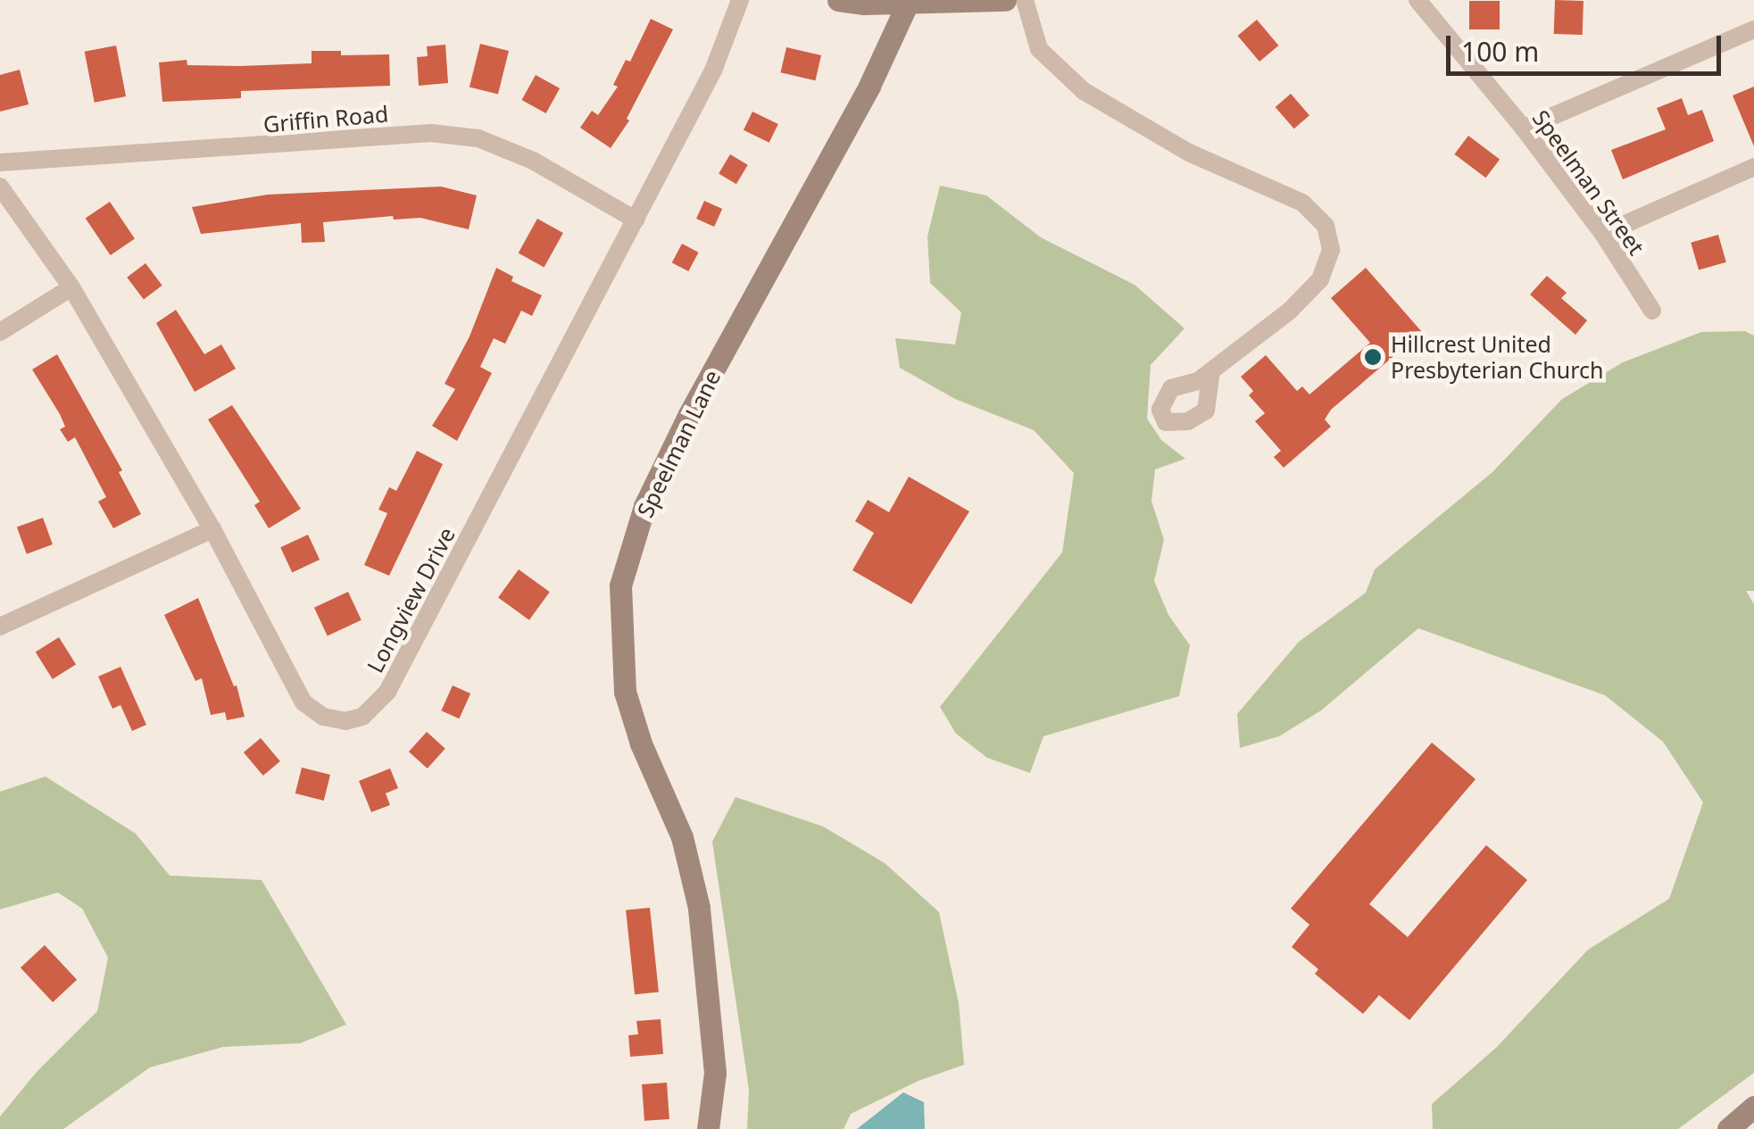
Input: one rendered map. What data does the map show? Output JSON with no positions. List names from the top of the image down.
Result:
{
  "streets": {
    "street": [
      "Griffin Road",
      "Speelman Street",
      "Speelman Lane",
      "Longview Drive"
    ]
  },
  "crossings": [
    ["Griffin Road", "Longview Drive"]
  ],
  "places": ["Hillcrest United Presbyterian Church"],
  "scale_bar": "100 m"
}
